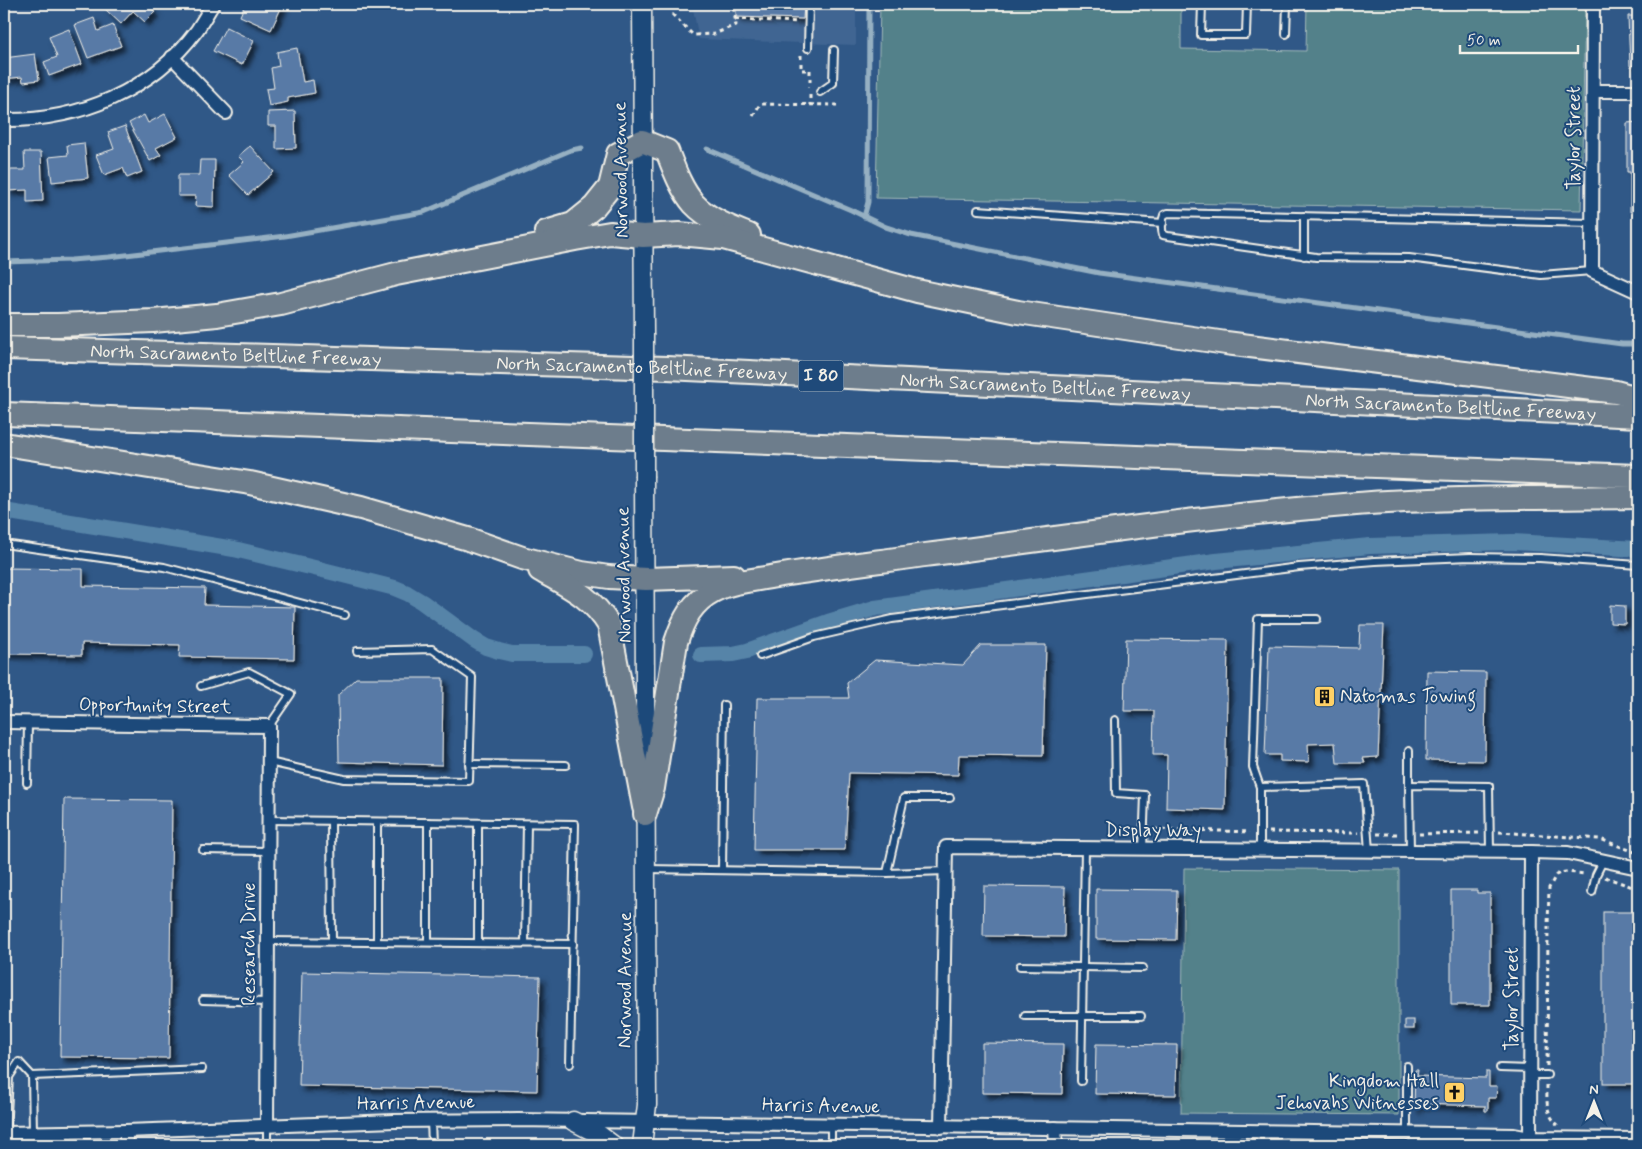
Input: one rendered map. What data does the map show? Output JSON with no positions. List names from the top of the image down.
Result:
{
  "streets": {
    "highway": ["North Sacramento Beltline Freeway", "I 80"],
    "main road": ["Norwood Avenue"],
    "street": [
      "Taylor Street",
      "Opportunity Street",
      "Display Way",
      "Research Drive",
      "Harris Avenue"
    ]
  },
  "crossings": [
    ["Taylor Street", "Display Way"],
    ["Taylor Street", "Harris Avenue"],
    ["Norwood Avenue", "Harris Avenue"],
    ["Display Way", "Harris Avenue"],
    ["Research Drive", "Harris Avenue"]
  ],
  "places": {
    "building": ["Natomas Towing"],
    "church": ["Kingdom Hall Jehovahs Witnesses"]
  },
  "scale_bar": "50 m",
  "north": "top"
}
